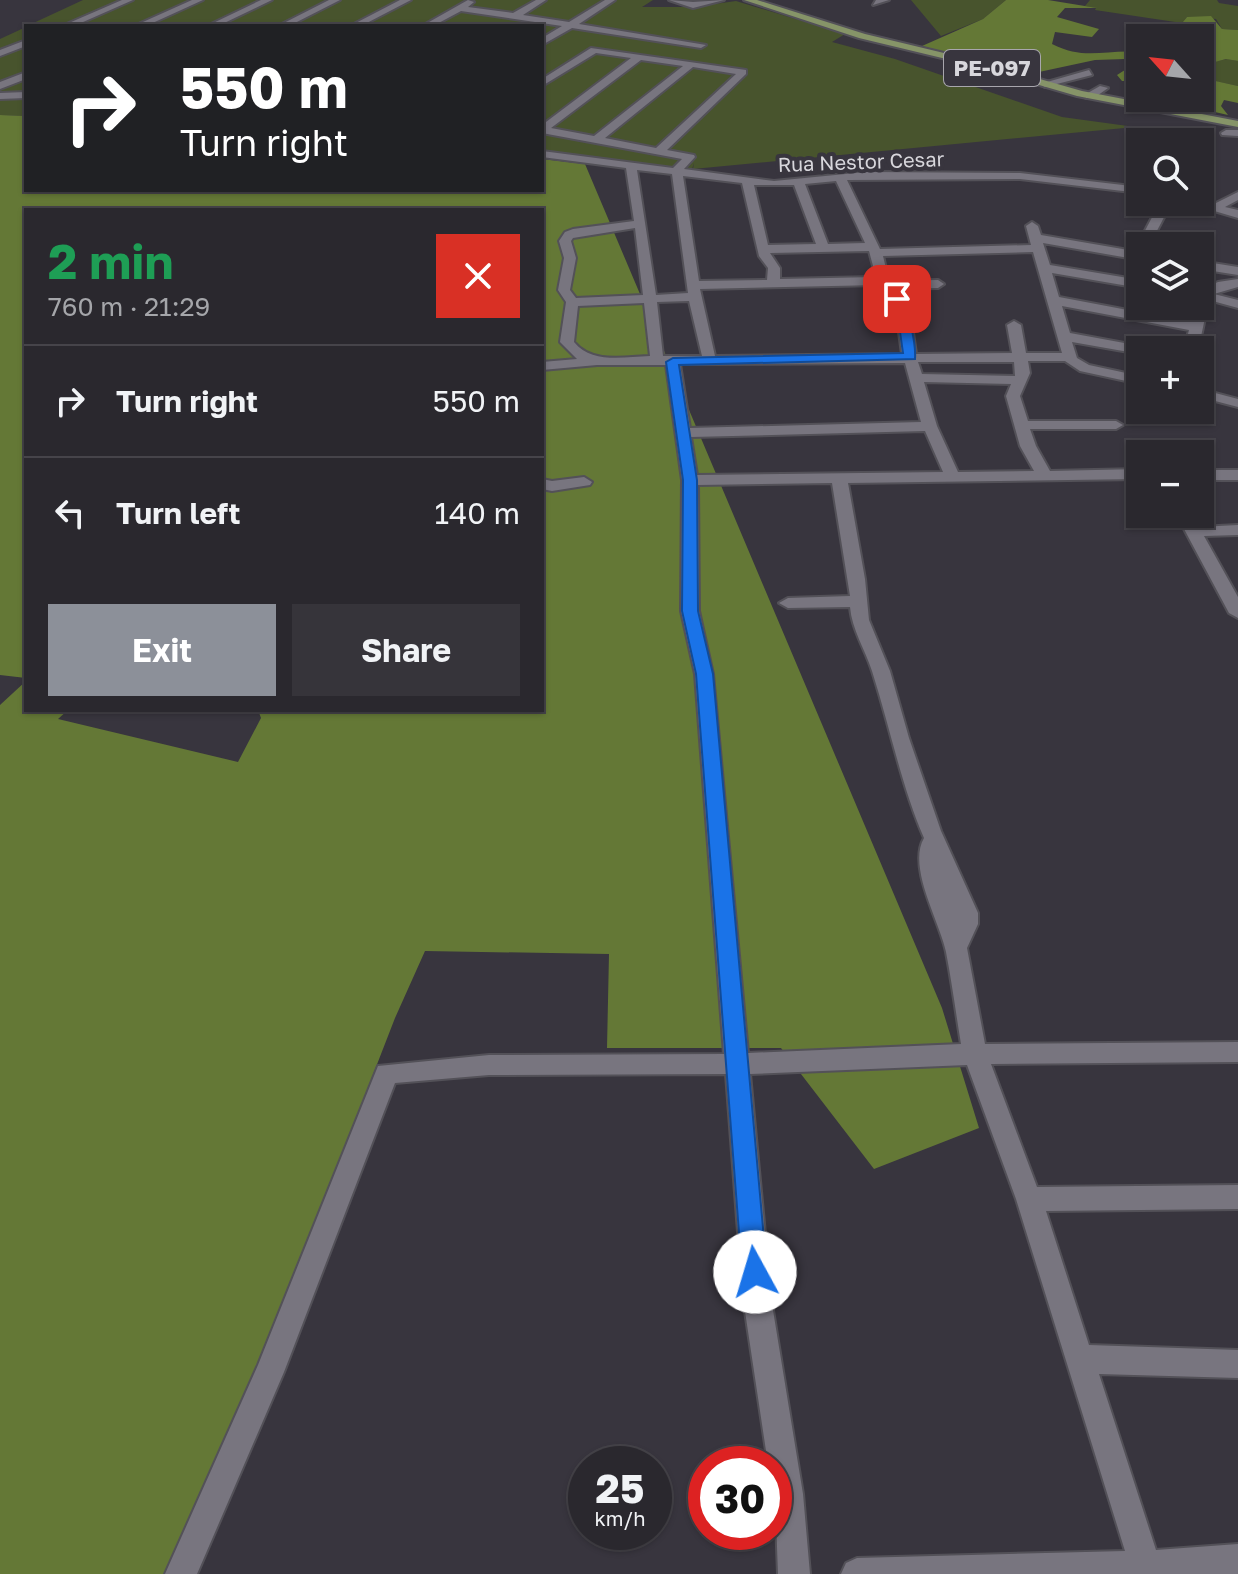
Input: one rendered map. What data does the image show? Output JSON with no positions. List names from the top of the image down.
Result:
{
  "streets": {
    "main road": ["PE-097"],
    "street": ["Rua Nestor Cesar"]
  },
  "north": "top left",
  "page": {
    "map_buttons": ["+", "−"],
    "turn": ["550 m", "Turn right"],
    "heading": ["2 min", "760 m · 21:29"],
    "list": [
      {
        "name": "Turn right",
        "value": "550 m"
      },
      {
        "name": "Turn left",
        "value": "140 m"
      }
    ],
    "buttons": ["Exit", "Share"],
    "speed": "25 km/h",
    "limit": "30"
  }
}
